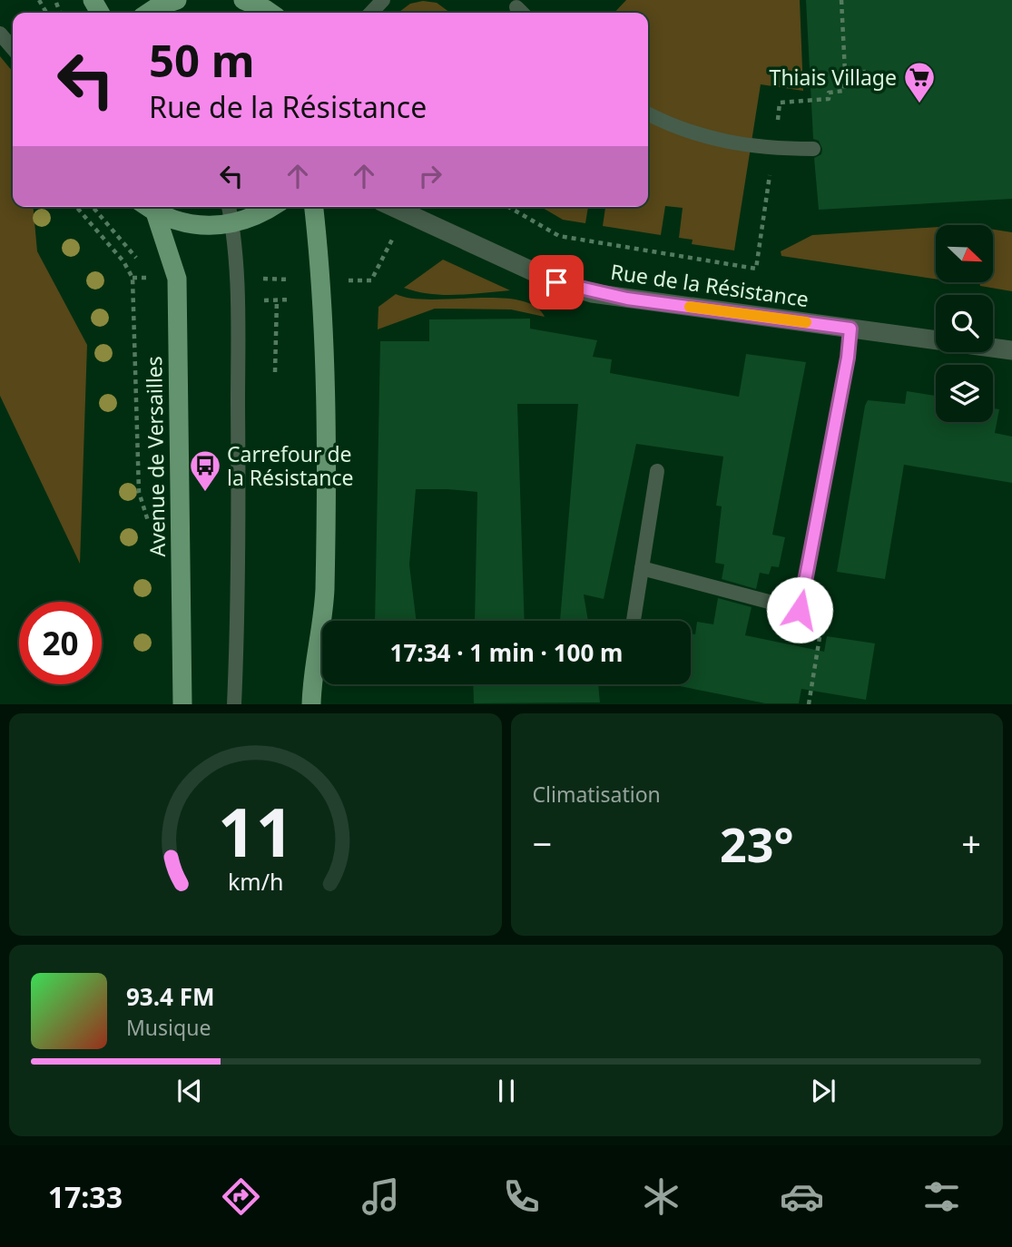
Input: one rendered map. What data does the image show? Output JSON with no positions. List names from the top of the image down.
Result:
{
  "streets": {
    "main road": ["Avenue de Versailles"],
    "street": ["Rue de la Résistance"]
  },
  "places": {
    "supermarket": ["Thiais Village"],
    "bus stop": ["Carrefour de la Résistance"]
  },
  "north": "bottom right",
  "page": {
    "turn": ["50 m", "Rue de la Résistance"],
    "limit": "20",
    "trip": "17:34 · 1 min · 100 m",
    "tile": "Climatisation",
    "heat": ["−", "23°", "+"],
    "song": ["93.4 FM", "Musique"],
    "tabs": "17:33",
    "gauge": ["11", "km/h"]
  }
}
